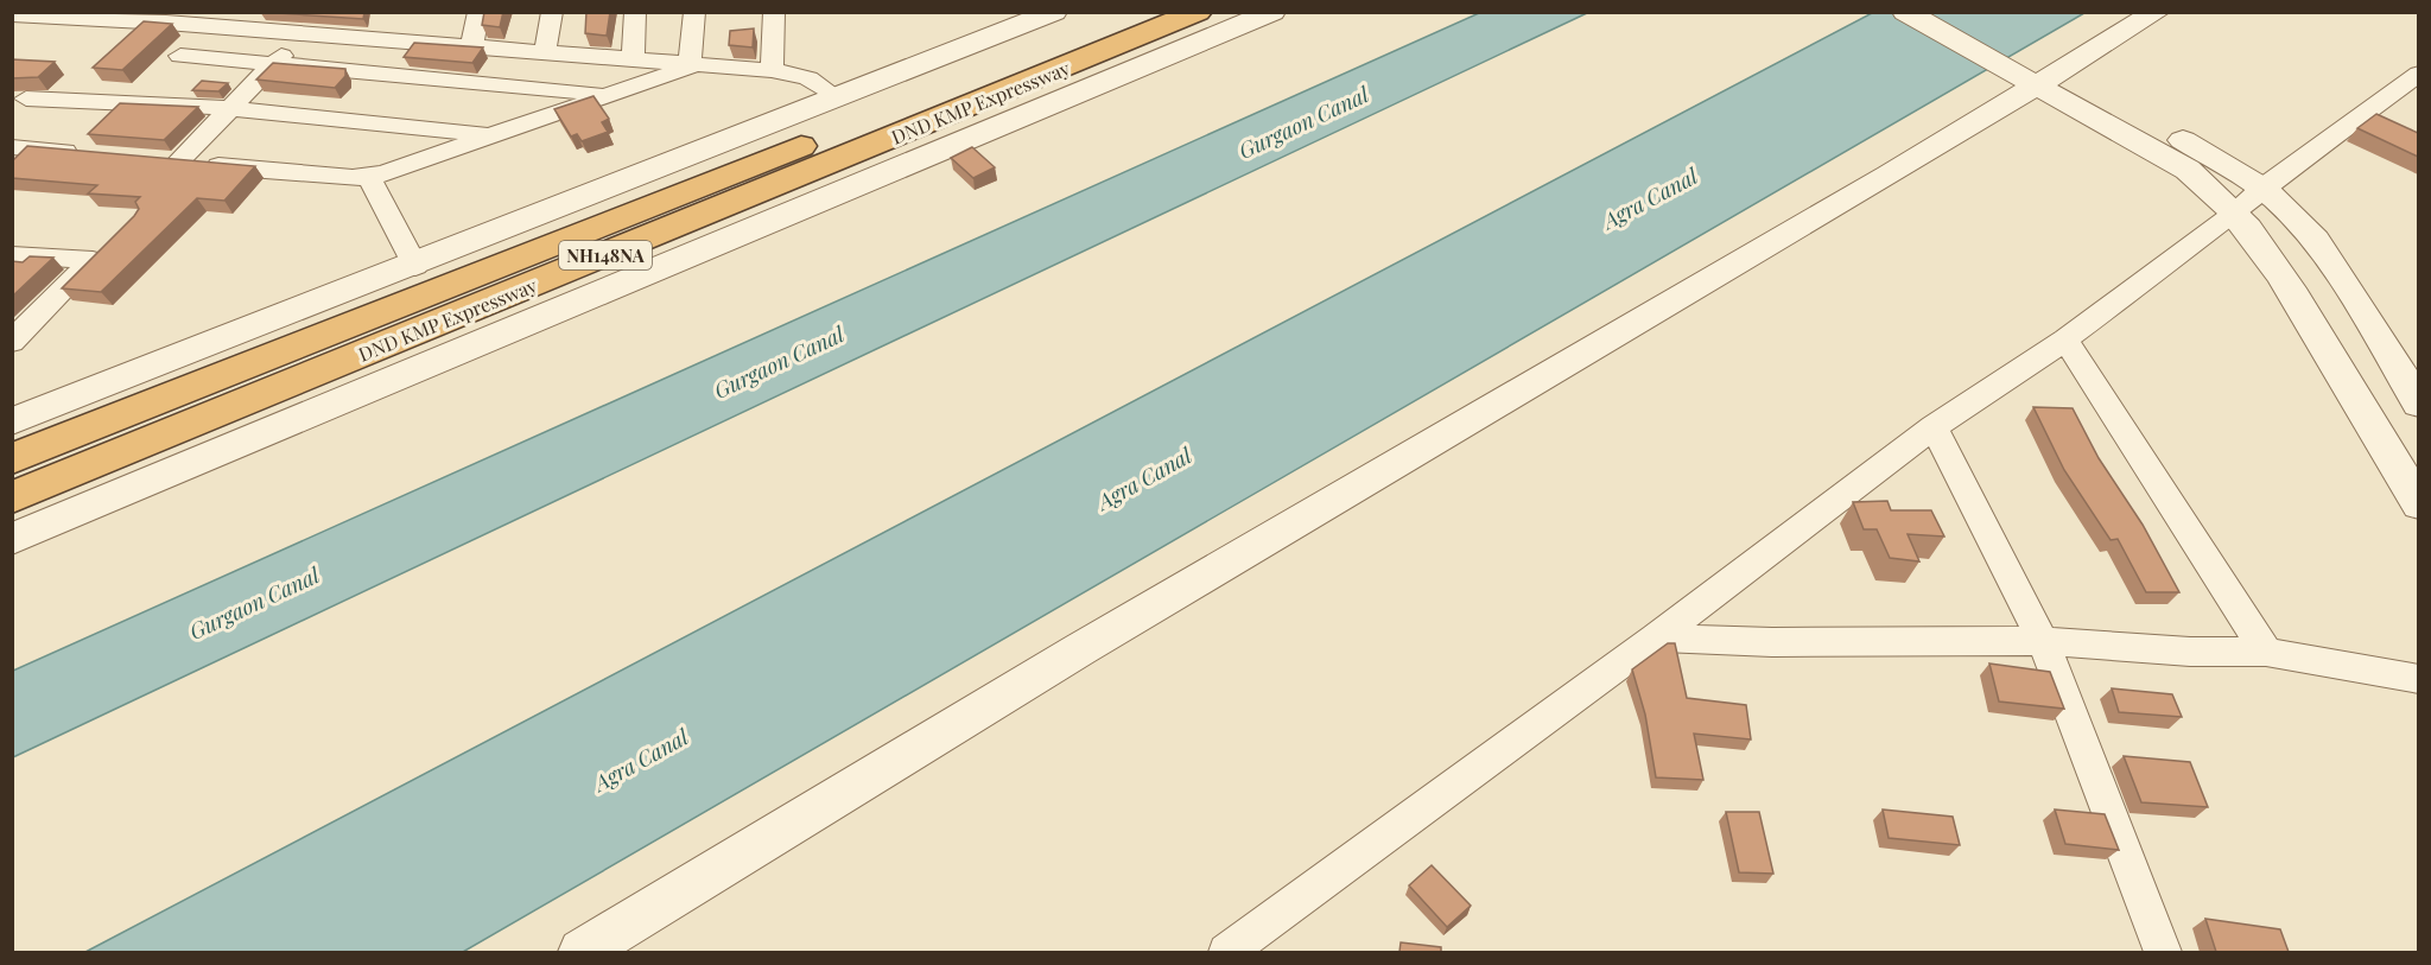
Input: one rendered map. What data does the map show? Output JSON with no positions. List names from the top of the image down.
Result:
{
  "streets": {
    "highway": ["DND KMP Expressway", "NH148NA"]
  },
  "water": ["Gurgaon Canal", "Agra Canal"]
}
